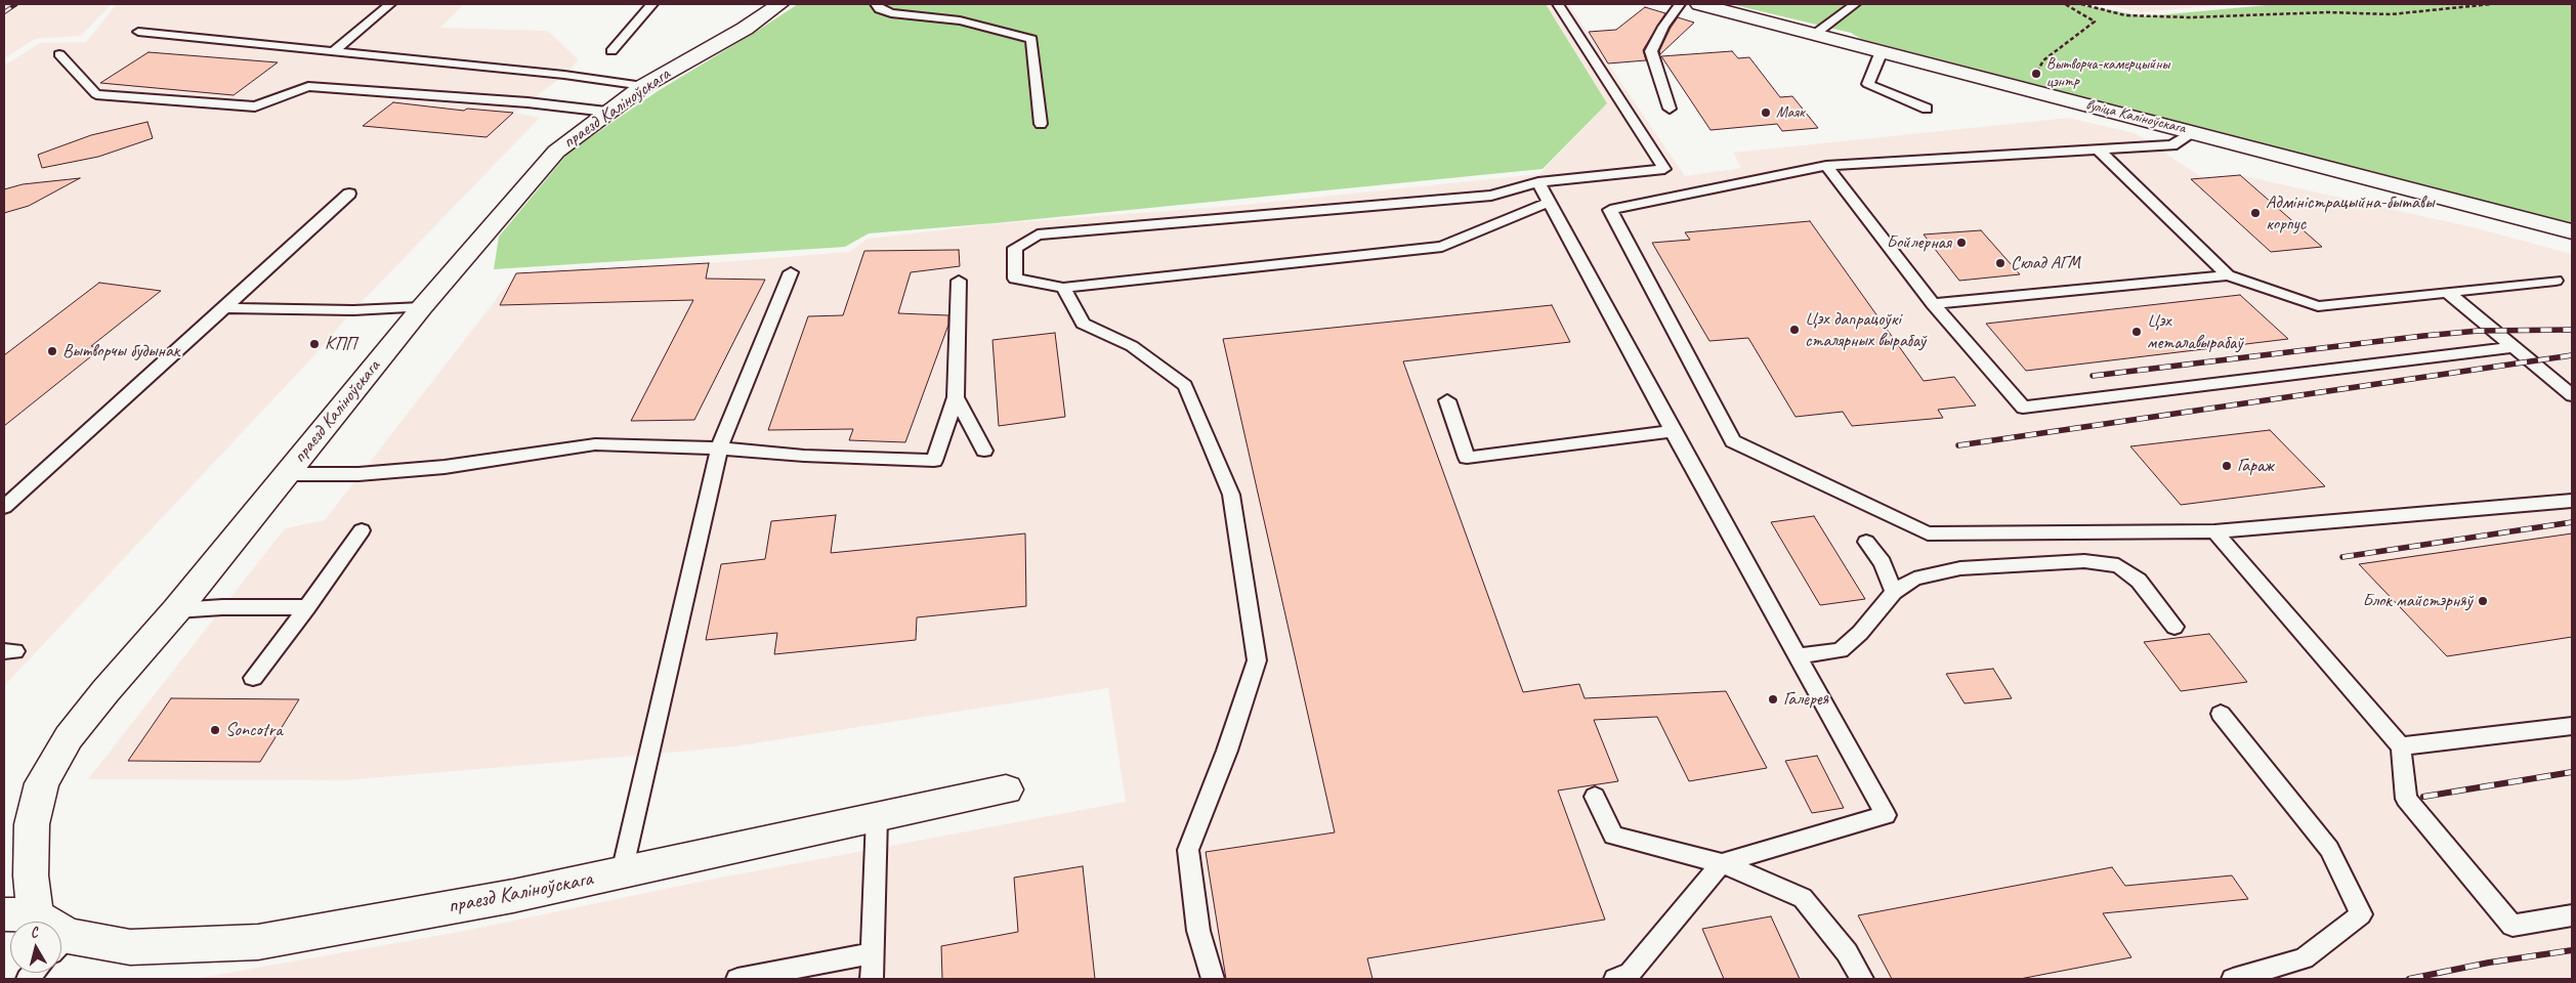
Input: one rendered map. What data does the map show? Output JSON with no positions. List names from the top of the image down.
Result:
{
  "streets": {
    "street": ["праезд Каліноўскага", "вуліца Каліноўскага"]
  },
  "places": [
    "Вытворча-камерцыйны цэнтр",
    "Маяк",
    "Адміністрацыйна-бытавы корпус",
    "Бойлерная",
    "Склад АГМ",
    "Цэх дапрацоўкі сталярных вырабаў",
    "Цэх металавырабаў",
    "КПП",
    "Вытворчы будынак",
    "Гараж",
    "Блок майстэрняў",
    "Галерея",
    "Soncotra"
  ],
  "north": "top"
}
